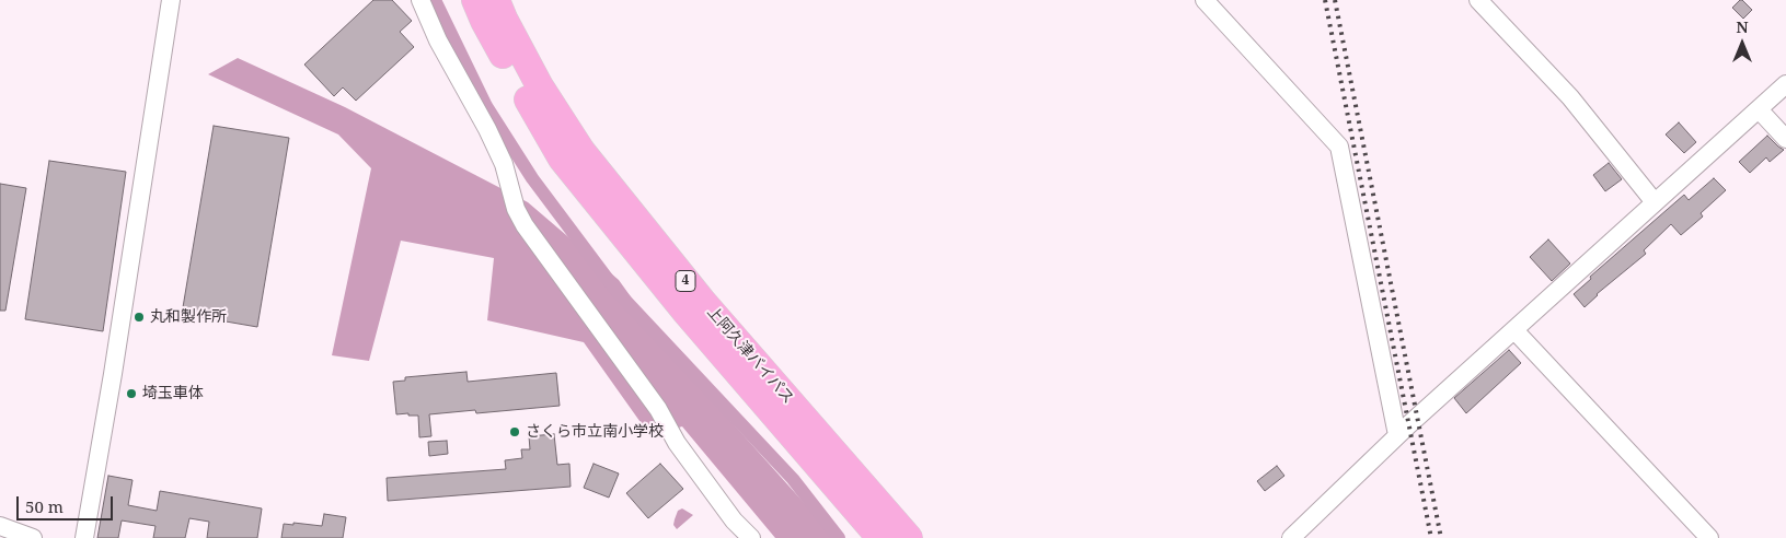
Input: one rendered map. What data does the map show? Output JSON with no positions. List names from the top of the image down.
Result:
{
  "streets": {
    "highway": ["4", "上阿久津バイパス"]
  },
  "places": ["丸和製作所", "埼玉車体", "さくら市立南小学校"],
  "scale_bar": "50 m",
  "north": "top"
}
